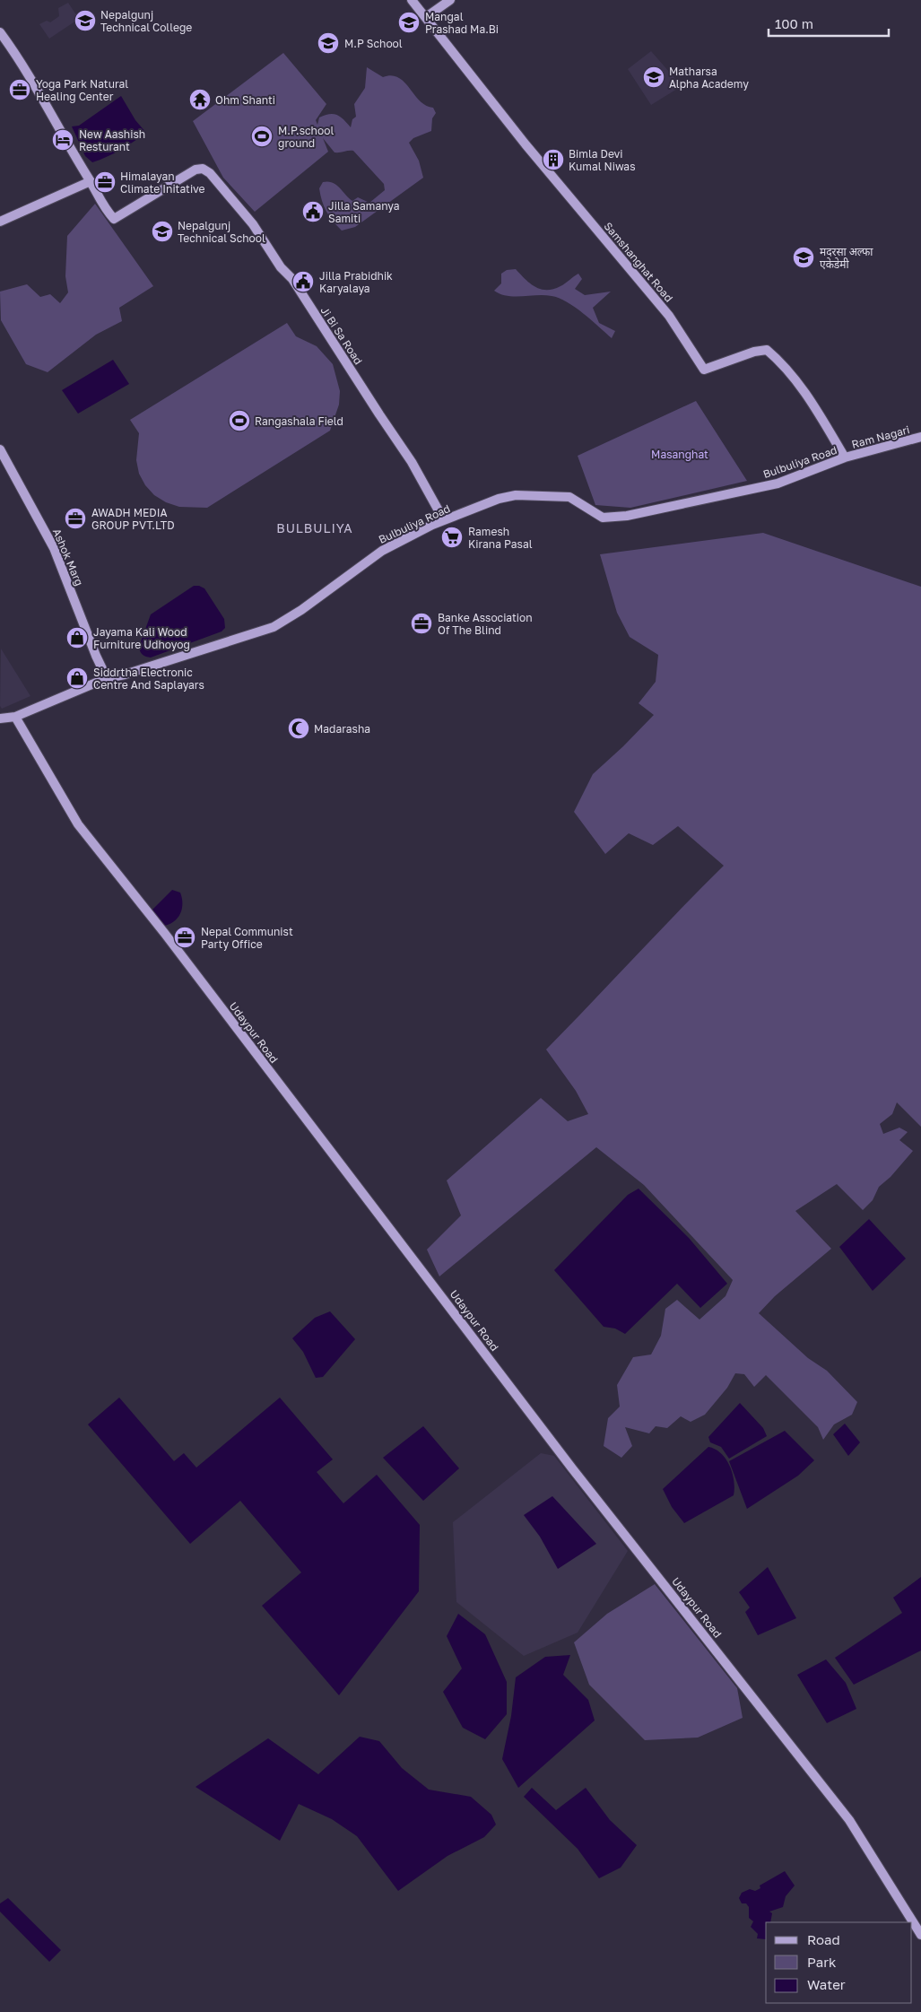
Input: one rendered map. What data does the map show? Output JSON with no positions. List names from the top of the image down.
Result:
{
  "streets": {
    "street": [
      "Samshanghat Road",
      "Ji Bi Sa Road",
      "Ram Nagari",
      "Bulbuliya Road",
      "Ashok Marg",
      "Udaypur Road"
    ]
  },
  "crossings": [
    ["Samshanghat Road", "Ram Nagari"],
    ["Samshanghat Road", "Bulbuliya Road"],
    ["Ji Bi Sa Road", "Bulbuliya Road"],
    ["Ram Nagari", "Bulbuliya Road"],
    ["Bulbuliya Road", "Ashok Marg"],
    ["Bulbuliya Road", "Udaypur Road"]
  ],
  "districts": ["BULBULIYA"],
  "parks": ["Masanghat"],
  "places": {
    "school or university": [
      "Nepalgunj Technical College",
      "Mangal Prashad Ma.Bi",
      "M.P School",
      "Matharsa Alpha Academy",
      "Nepalgunj Technical School",
      "मदरसा अल्फा एकेडेमी"
    ],
    "office": [
      "Yoga Park Natural Healing Center",
      "Himalayan Climate Initative",
      "AWADH MEDIA GROUP PVT.LTD",
      "Banke Association Of The Blind",
      "Nepal Communist Party Office"
    ],
    "temple": ["Ohm Shanti"],
    "sports": ["M.P.school ground", "Rangashala Field"],
    "hotel": ["New Aashish Resturant"],
    "building": ["Bimla Devi Kumal Niwas"],
    "public building": ["Jilla Samanya Samiti", "Jilla Prabidhik Karyalaya"],
    "supermarket": ["Ramesh Kirana Pasal"],
    "shop": ["Jayama Kali Wood Furniture Udhoyog", "Siddrtha Electronic Centre And Saplayars"],
    "mosque": ["Madarasha"]
  },
  "legend": ["Road", "Park", "Water"],
  "scale_bar": "100 m"
}
